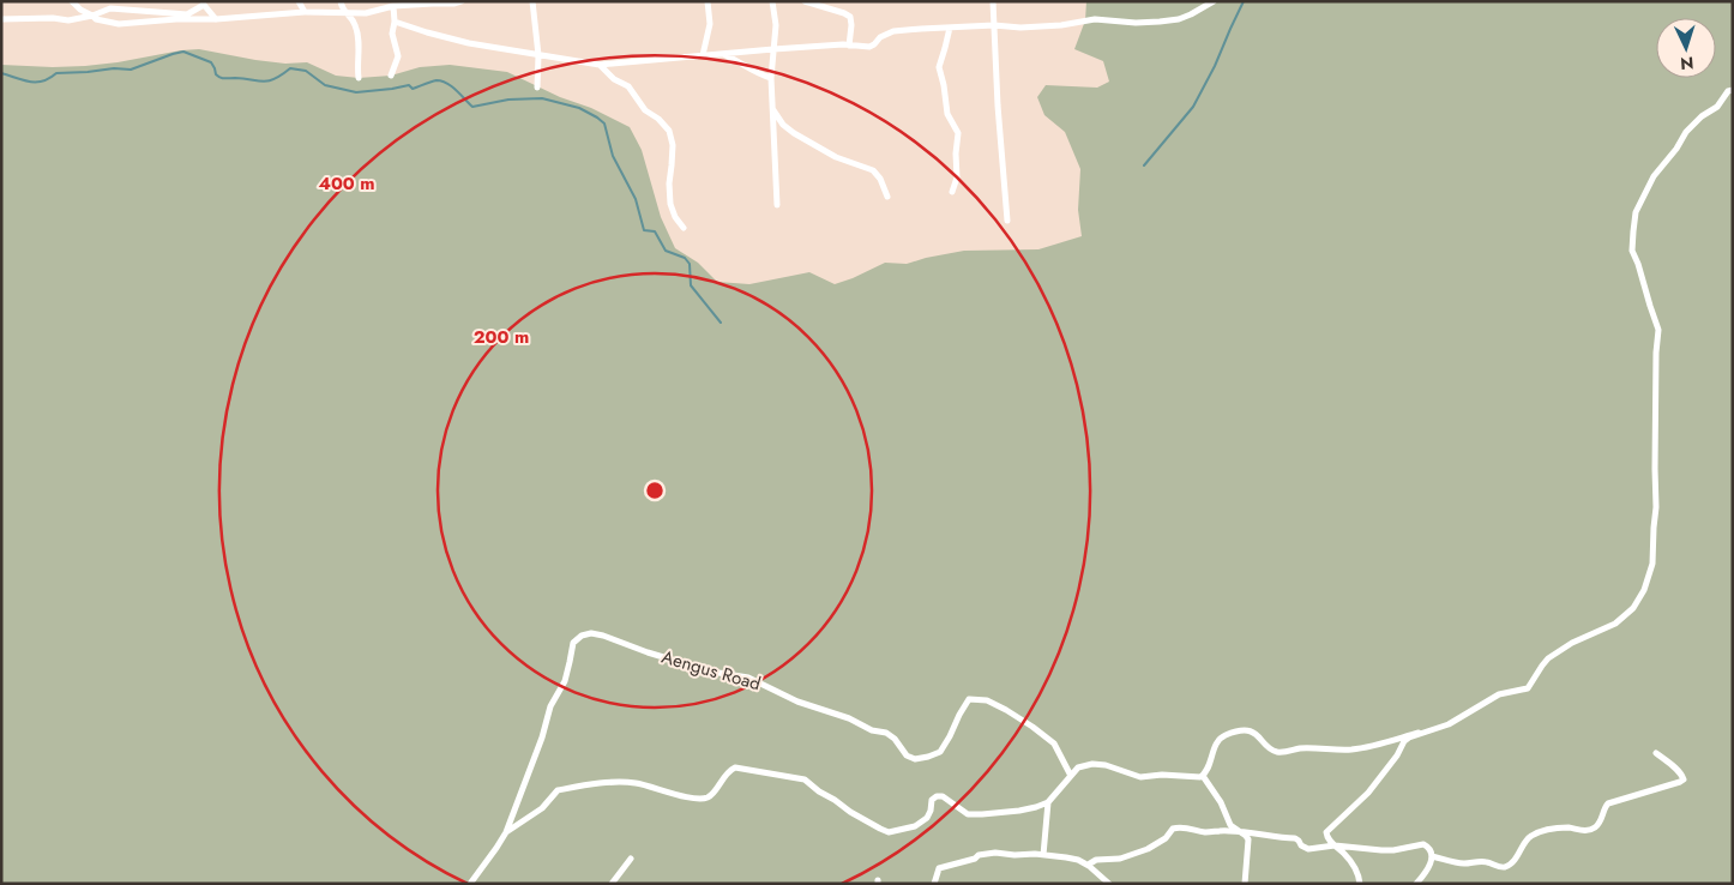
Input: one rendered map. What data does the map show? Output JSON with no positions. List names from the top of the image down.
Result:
{
  "streets": {
    "street": ["Aengus Road"]
  },
  "north": "bottom",
  "rings": ["400 m", "200 m"]
}
